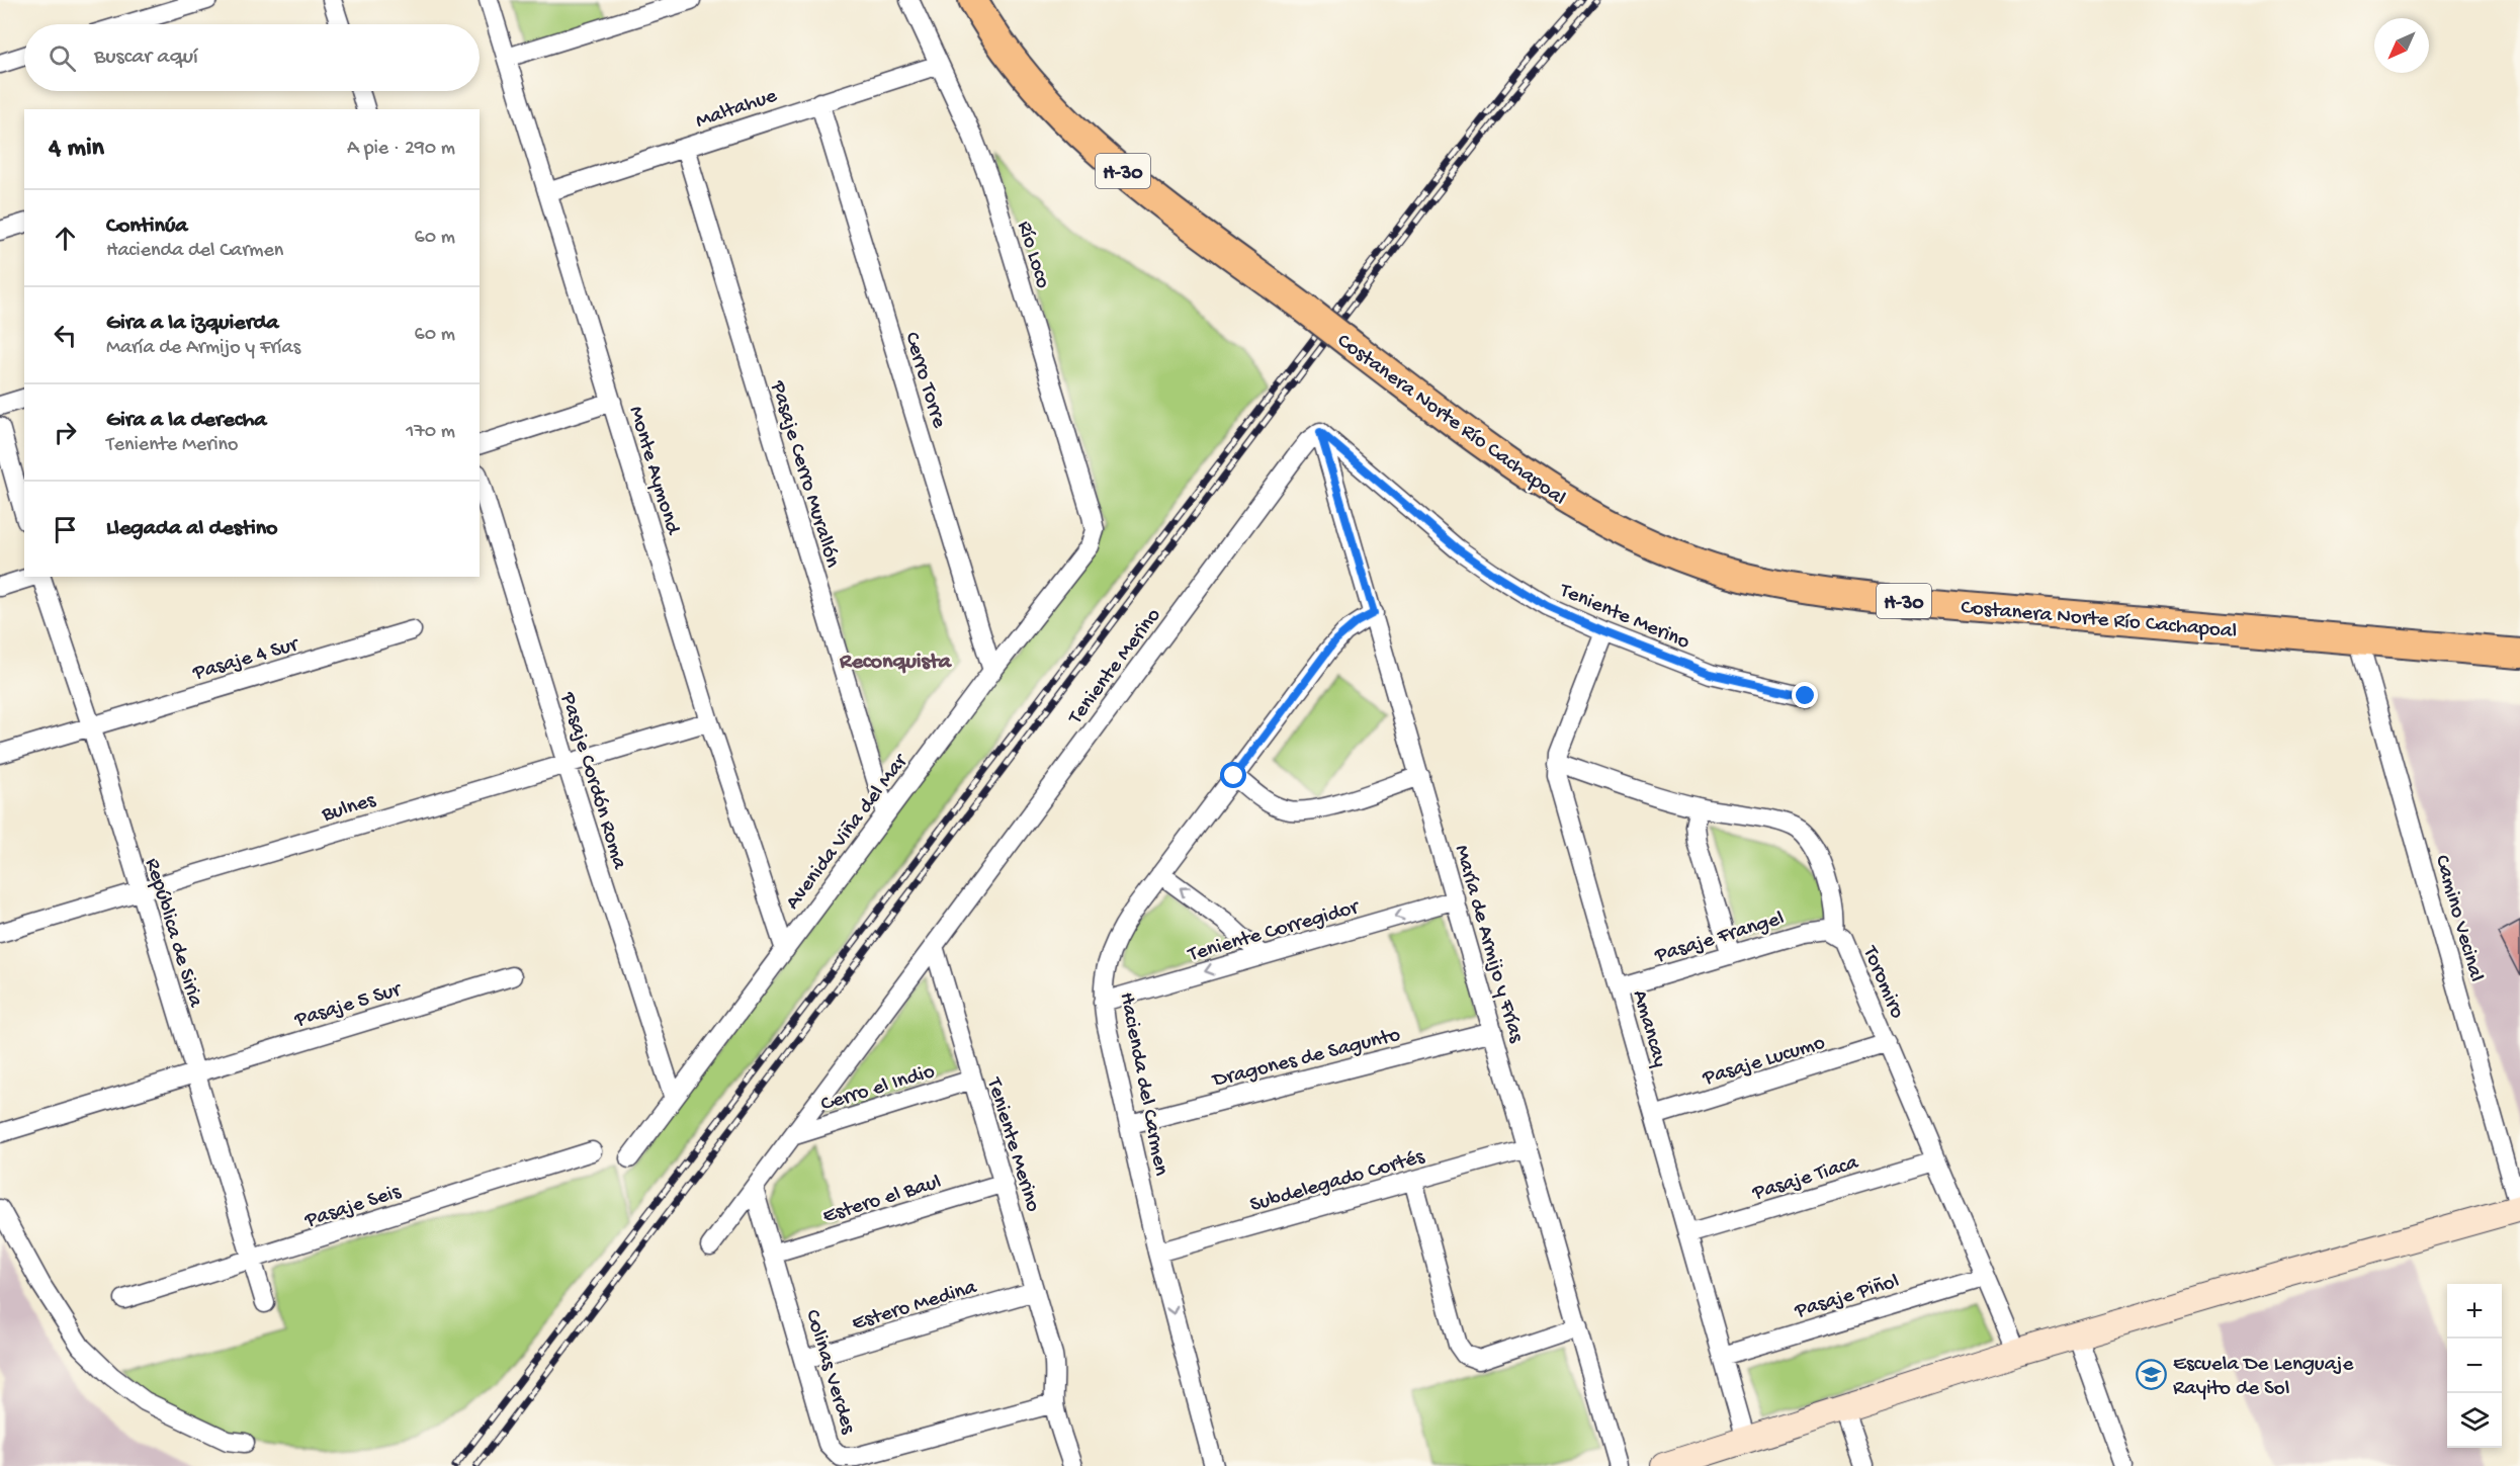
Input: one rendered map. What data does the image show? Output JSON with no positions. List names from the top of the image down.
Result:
{
  "streets": {
    "main road": ["H-30", "Costanera Norte Río Cachapoal"],
    "street": [
      "Maltahue",
      "Río Loco",
      "Cerro Torre",
      "Monte Aymond",
      "Pasaje Cerro Murallón",
      "Teniente Merino",
      "Pasaje 4 Sur",
      "Pasaje Cordón Roma",
      "Bulnes",
      "Avenida Viña del Mar",
      "Camino Vecinal",
      "Teniente Corregidor",
      "República de Siria",
      "Pasaje Frangel",
      "María de Armijo y Frías",
      "Toromiro",
      "Pasaje 5 Sur",
      "Amancay",
      "Dragones de Sagunto",
      "Pasaje Lucumo",
      "Hacienda del Carmen",
      "Cerro el Indio",
      "Pasaje Tiaca",
      "Subdelegado Cortés",
      "Estero el Baul",
      "Pasaje Seis",
      "Pasaje Piñol",
      "Estero Medina",
      "Colinas Verdes"
    ]
  },
  "crossings": [
    ["Maltahue", "Río Loco"],
    ["Maltahue", "Cerro Torre"],
    ["Maltahue", "Monte Aymond"],
    ["Maltahue", "Pasaje Cerro Murallón"],
    ["Río Loco", "Avenida Viña del Mar"],
    ["Cerro Torre", "Avenida Viña del Mar"],
    ["Costanera Norte Río Cachapoal", "Camino Vecinal"],
    ["Monte Aymond", "Bulnes"],
    ["Monte Aymond", "Avenida Viña del Mar"],
    ["Pasaje Cerro Murallón", "Avenida Viña del Mar"],
    ["Teniente Merino", "María de Armijo y Frías"],
    ["Teniente Merino", "Amancay"],
    ["Teniente Merino", "Cerro el Indio"],
    ["Teniente Merino", "Estero el Baul"],
    ["Teniente Merino", "Estero Medina"],
    ["Teniente Merino", "Colinas Verdes"],
    ["Pasaje 4 Sur", "República de Siria"],
    ["Pasaje Cordón Roma", "Bulnes"],
    ["Pasaje Cordón Roma", "Avenida Viña del Mar"],
    ["Bulnes", "República de Siria"],
    ["Teniente Corregidor", "María de Armijo y Frías"],
    ["Teniente Corregidor", "Hacienda del Carmen"],
    ["República de Siria", "Pasaje 5 Sur"],
    ["República de Siria", "Pasaje Seis"],
    ["Pasaje Frangel", "Toromiro"],
    ["Pasaje Frangel", "Amancay"],
    ["María de Armijo y Frías", "Dragones de Sagunto"],
    ["María de Armijo y Frías", "Hacienda del Carmen"],
    ["María de Armijo y Frías", "Subdelegado Cortés"],
    ["Toromiro", "Amancay"],
    ["Toromiro", "Pasaje Lucumo"],
    ["Toromiro", "Pasaje Tiaca"],
    ["Toromiro", "Pasaje Piñol"],
    ["Amancay", "Pasaje Lucumo"],
    ["Amancay", "Pasaje Tiaca"],
    ["Amancay", "Pasaje Piñol"],
    ["Dragones de Sagunto", "Hacienda del Carmen"],
    ["Hacienda del Carmen", "Subdelegado Cortés"],
    ["Estero el Baul", "Colinas Verdes"],
    ["Estero Medina", "Colinas Verdes"]
  ],
  "one_way": ["Teniente Corregidor"],
  "districts": ["Reconquista"],
  "places": {
    "school or university": ["Escuela De Lenguaje Rayito de Sol"]
  },
  "north": "bottom left",
  "page": {
    "search": "Buscar aquí",
    "heading": ["4 min", "A pie · 290 m"],
    "list": [
      ["Continúa", "Hacienda del Carmen", "60 m"],
      ["Gira a la izquierda", "María de Armijo y Frías", "60 m"],
      ["Gira a la derecha", "Teniente Merino", "170 m"],
      "Llegada al destino"
    ],
    "map_buttons": ["+", "−"]
  }
}
